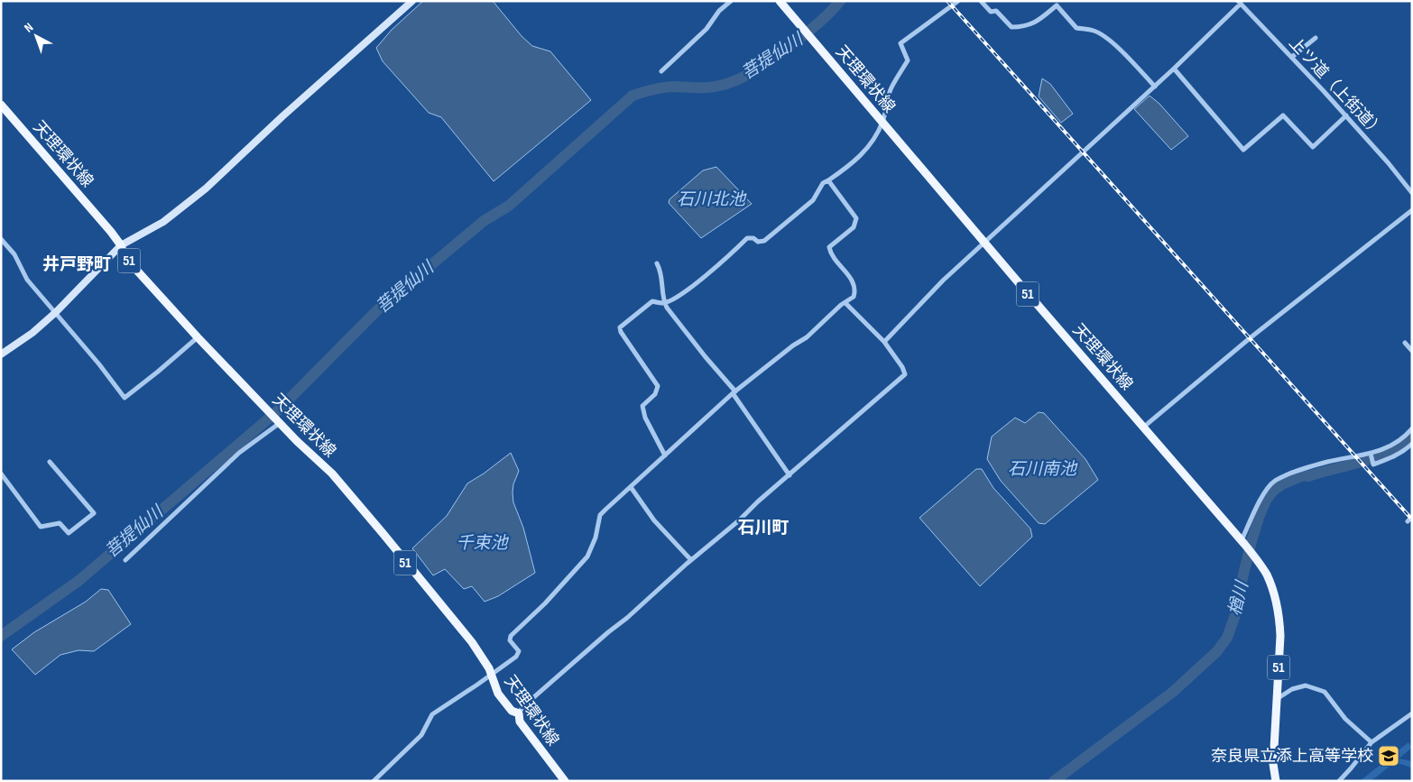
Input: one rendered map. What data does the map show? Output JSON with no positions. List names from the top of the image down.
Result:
{
  "streets": {
    "main road": ["天理環状線", "51"],
    "street": ["上ツ道（上街道）"]
  },
  "districts": ["井戸野町", "石川町"],
  "water": [
    "菩提仙川",
    "石川北池",
    "石川南池",
    "千束池",
    "楢川"
  ],
  "places": {
    "school or university": ["奈良県立添上高等学校"]
  },
  "north": "top left"
}
